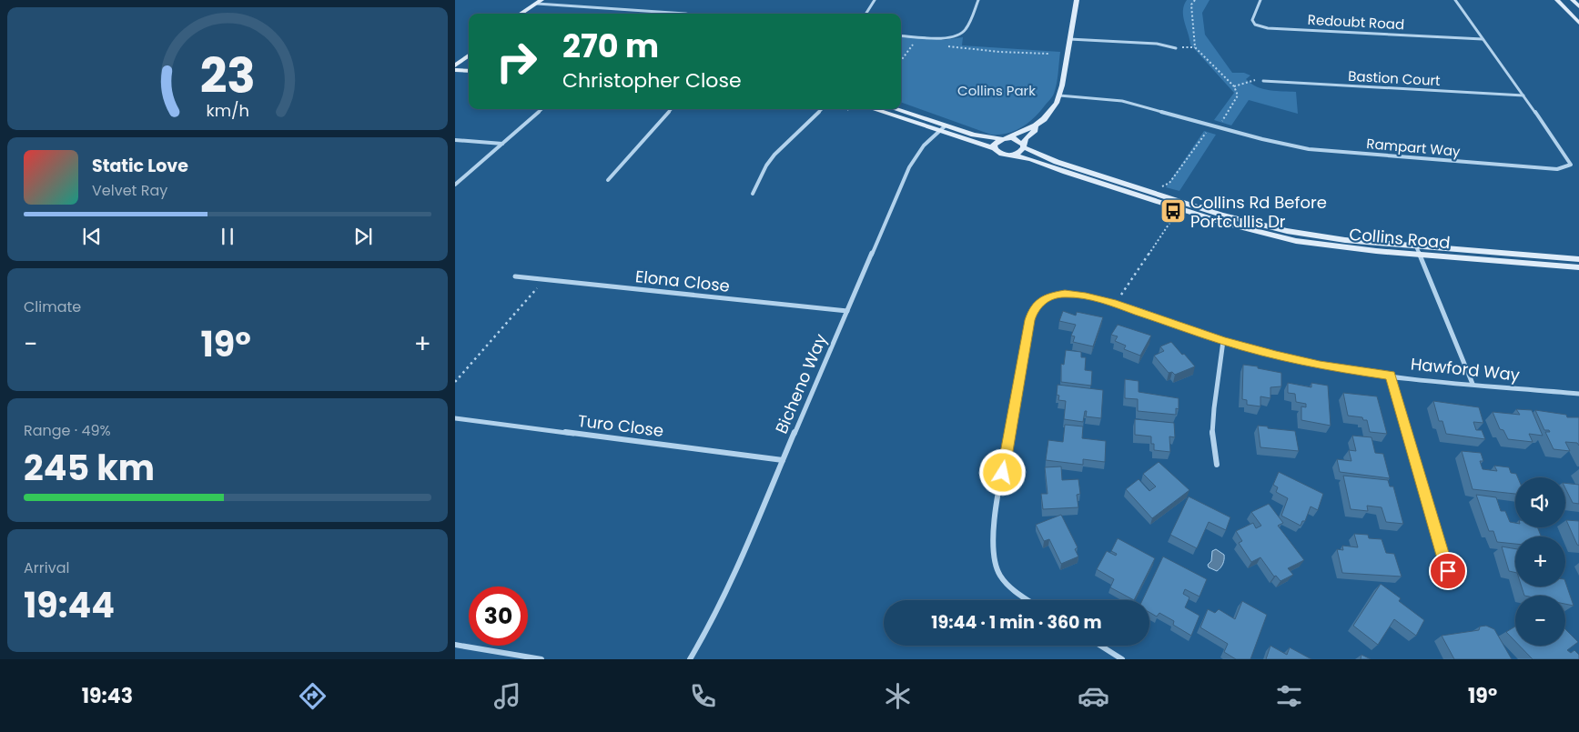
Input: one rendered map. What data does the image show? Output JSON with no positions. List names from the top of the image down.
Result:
{
  "streets": {
    "main road": ["Collins Road"],
    "street": [
      "Redoubt Road",
      "Bastion Court",
      "Rampart Way",
      "Elona Close",
      "Hawford Way",
      "Bicheno Way",
      "Turo Close"
    ]
  },
  "crossings": [
    ["Redoubt Road", "Rampart Way"],
    ["Bastion Court", "Rampart Way"],
    ["Collins Road", "Bicheno Way"],
    ["Elona Close", "Bicheno Way"],
    ["Bicheno Way", "Turo Close"]
  ],
  "parks": ["Collins Park"],
  "places": {
    "bus stop": ["Collins Rd Before Portcullis Dr"]
  },
  "page": {
    "turn": ["270 m", "Christopher Close"],
    "song": ["Static Love", "Velvet Ray"],
    "tile": [
      "Climate",
      ["Range · 49%", "245 km"],
      ["Arrival", "19:44"]
    ],
    "heat": ["−", "19°", "+"],
    "map_buttons": ["+", "−"],
    "limit": "30",
    "trip": "19:44 · 1 min · 360 m",
    "tabs": ["19:43", "19°"],
    "gauge": ["23", "km/h"]
  }
}
